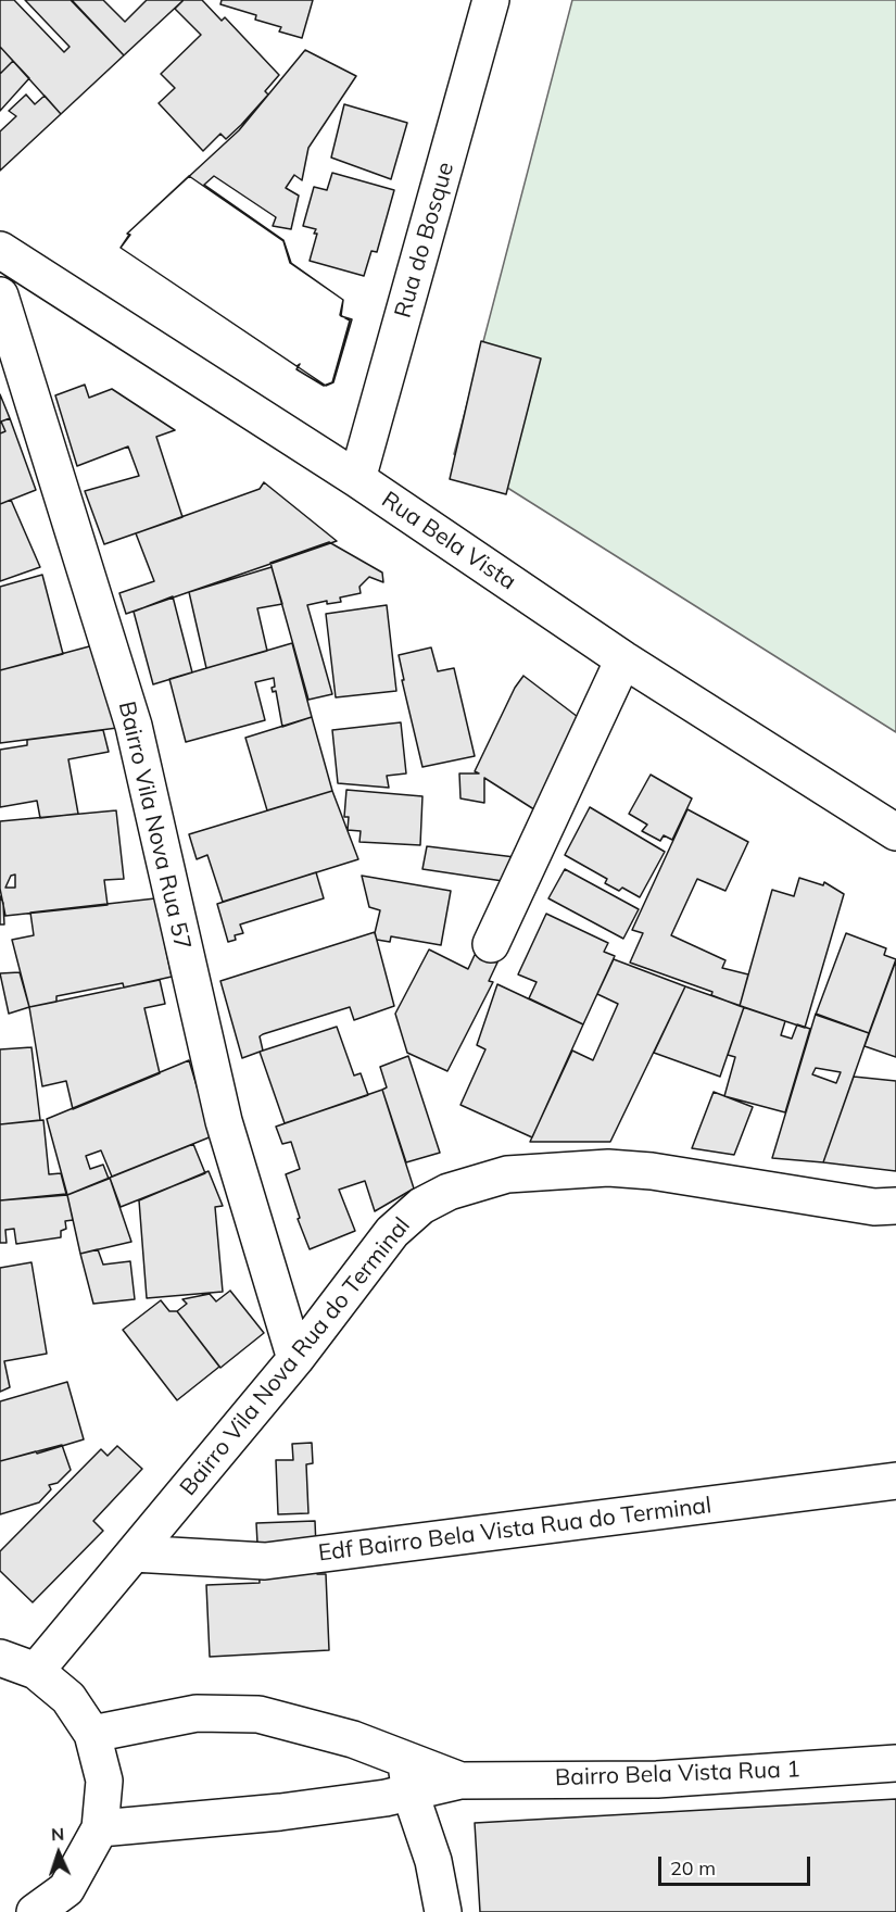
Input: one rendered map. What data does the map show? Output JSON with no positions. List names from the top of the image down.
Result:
{
  "streets": {
    "street": [
      "Rua do Bosque",
      "Rua Bela Vista",
      "Bairro Vila Nova Rua 57",
      "Bairro Vila Nova Rua do Terminal",
      "Edf Bairro Bela Vista Rua do Terminal",
      "Bairro Bela Vista Rua 1"
    ]
  },
  "crossings": [
    ["Rua do Bosque", "Rua Bela Vista"],
    ["Bairro Vila Nova Rua 57", "Bairro Vila Nova Rua do Terminal"],
    ["Bairro Vila Nova Rua do Terminal", "Edf Bairro Bela Vista Rua do Terminal"]
  ],
  "scale_bar": "20 m",
  "north": "top"
}
